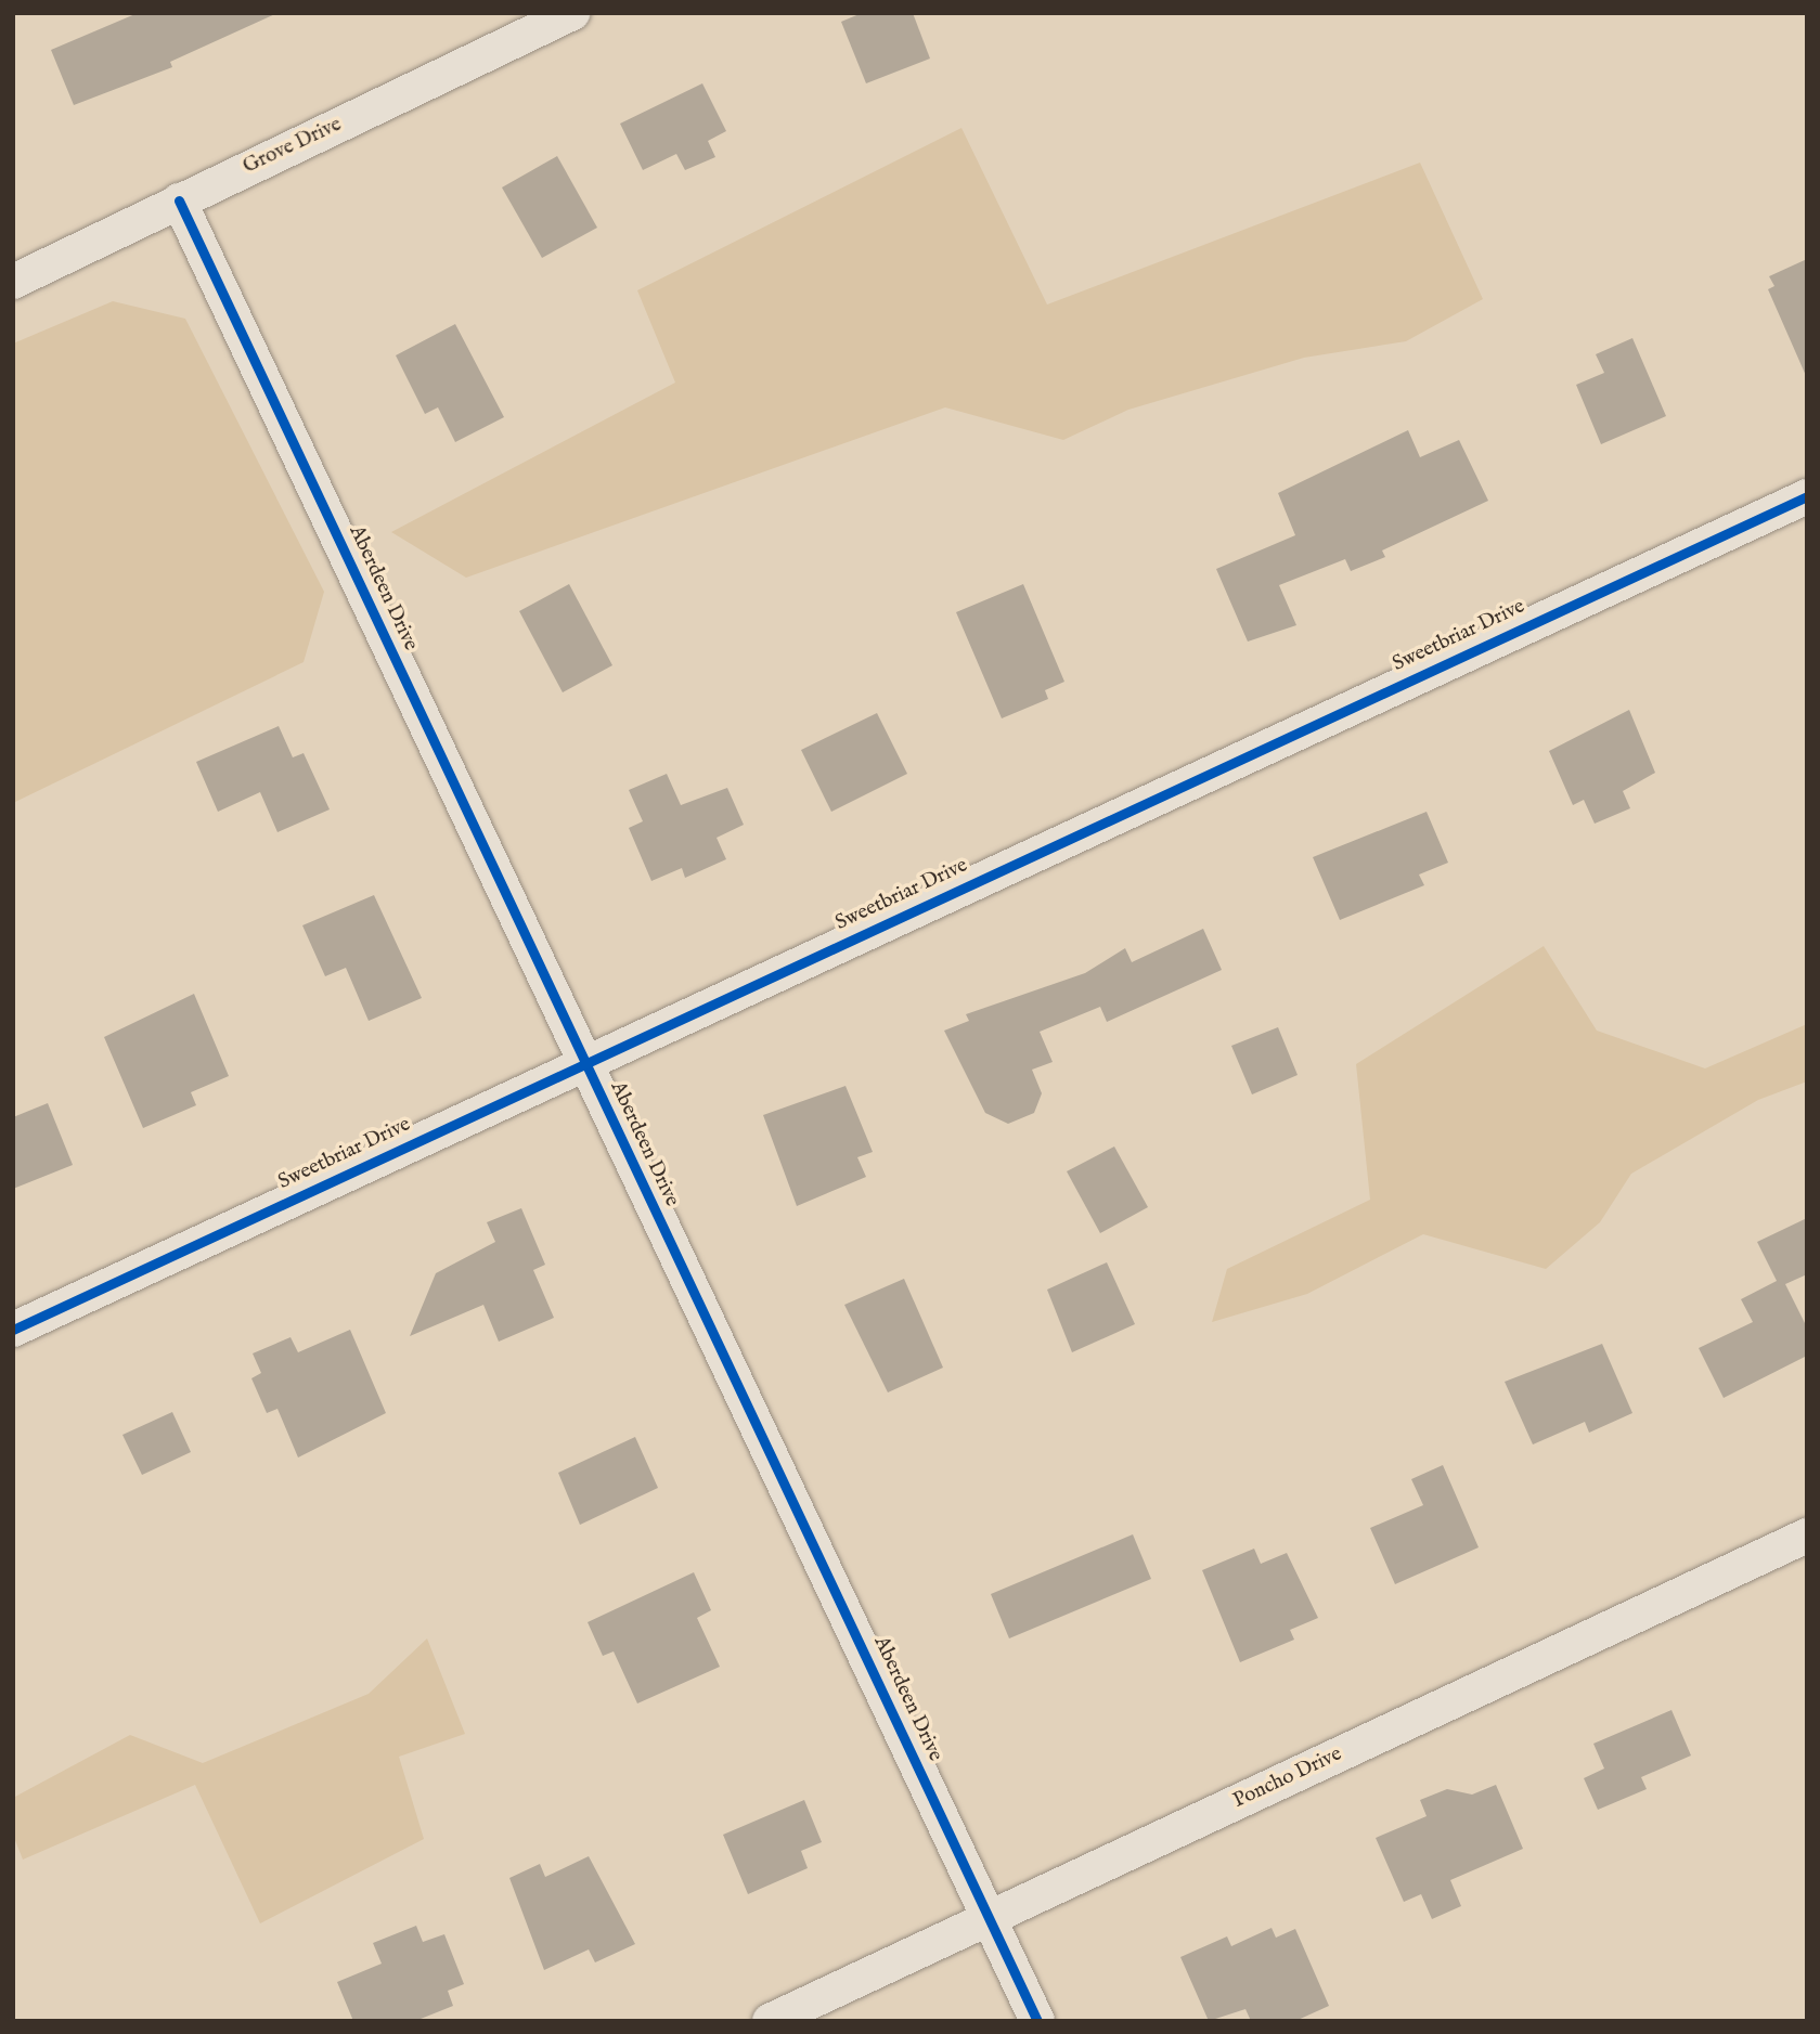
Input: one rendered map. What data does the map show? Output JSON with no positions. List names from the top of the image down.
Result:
{
  "streets": {
    "street": [
      "Grove Drive",
      "Aberdeen Drive",
      "Sweetbriar Drive",
      "Poncho Drive"
    ]
  },
  "crossings": [
    ["Grove Drive", "Aberdeen Drive"],
    ["Aberdeen Drive", "Sweetbriar Drive"],
    ["Aberdeen Drive", "Poncho Drive"]
  ]
}
